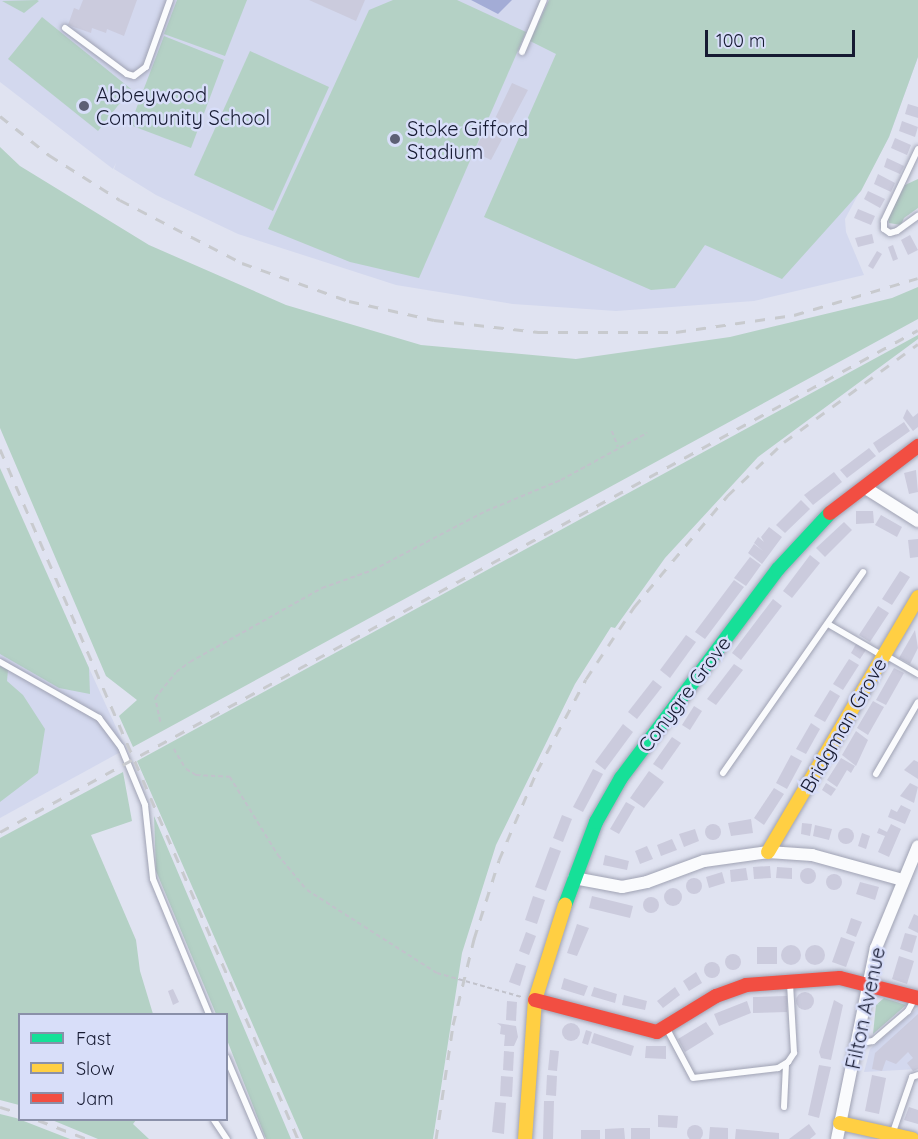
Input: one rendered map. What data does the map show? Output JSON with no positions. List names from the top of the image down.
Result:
{
  "streets": {
    "street": ["Conygre Grove", "Bridgman Grove", "Filton Avenue"]
  },
  "places": ["Abbeywood Community School", "Stoke Gifford Stadium"],
  "legend": ["Fast", "Slow", "Jam"],
  "scale_bar": "100 m"
}
